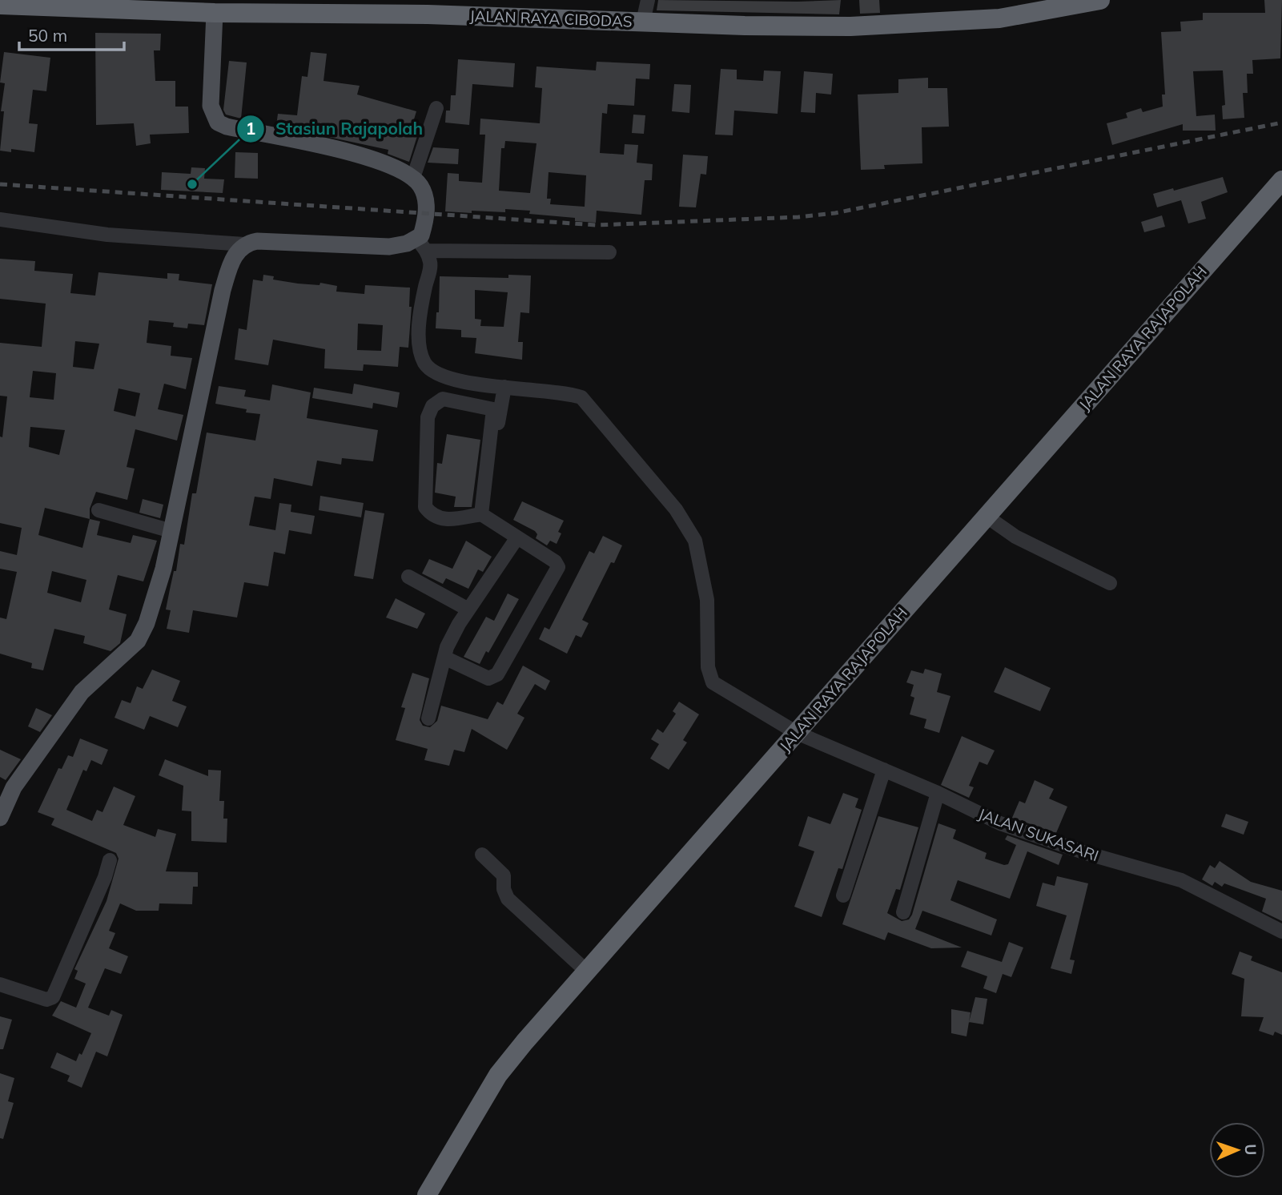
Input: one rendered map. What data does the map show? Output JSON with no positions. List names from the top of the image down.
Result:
{
  "streets": {
    "highway": ["JALAN RAYA CIBODAS", "JALAN RAYA RAJAPOLAH"],
    "street": ["JALAN SUKASARI"]
  },
  "crossings": [
    ["JALAN RAYA RAJAPOLAH", "JALAN SUKASARI"]
  ],
  "places": ["Stasiun Rajapolah"],
  "scale_bar": "50 m",
  "north": "right"
}
